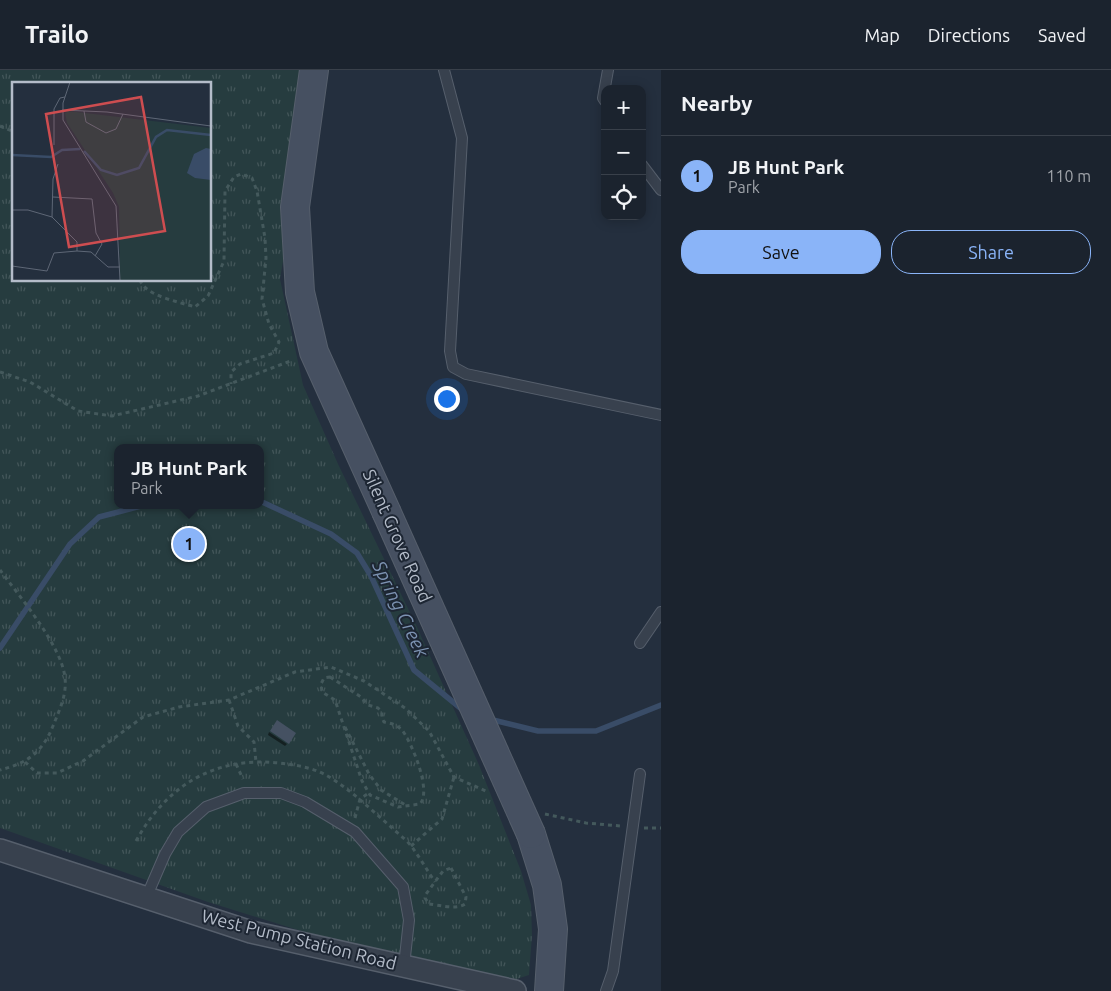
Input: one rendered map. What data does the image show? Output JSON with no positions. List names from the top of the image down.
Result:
{
  "streets": {
    "street": ["Silent Grove Road", "West Pump Station Road"]
  },
  "water": ["Spring Creek"],
  "page": {
    "header": "Trailo",
    "nav": ["Map", "Directions", "Saved"],
    "heading": "Nearby",
    "map_buttons": ["+", "−"],
    "list": [
      {
        "mark": "1",
        "name": "JB Hunt Park",
        "note": "Park",
        "value": "110 m"
      }
    ],
    "buttons": ["Save", "Share"],
    "popup": ["JB Hunt Park", "Park"],
    "pins": "1"
  }
}
